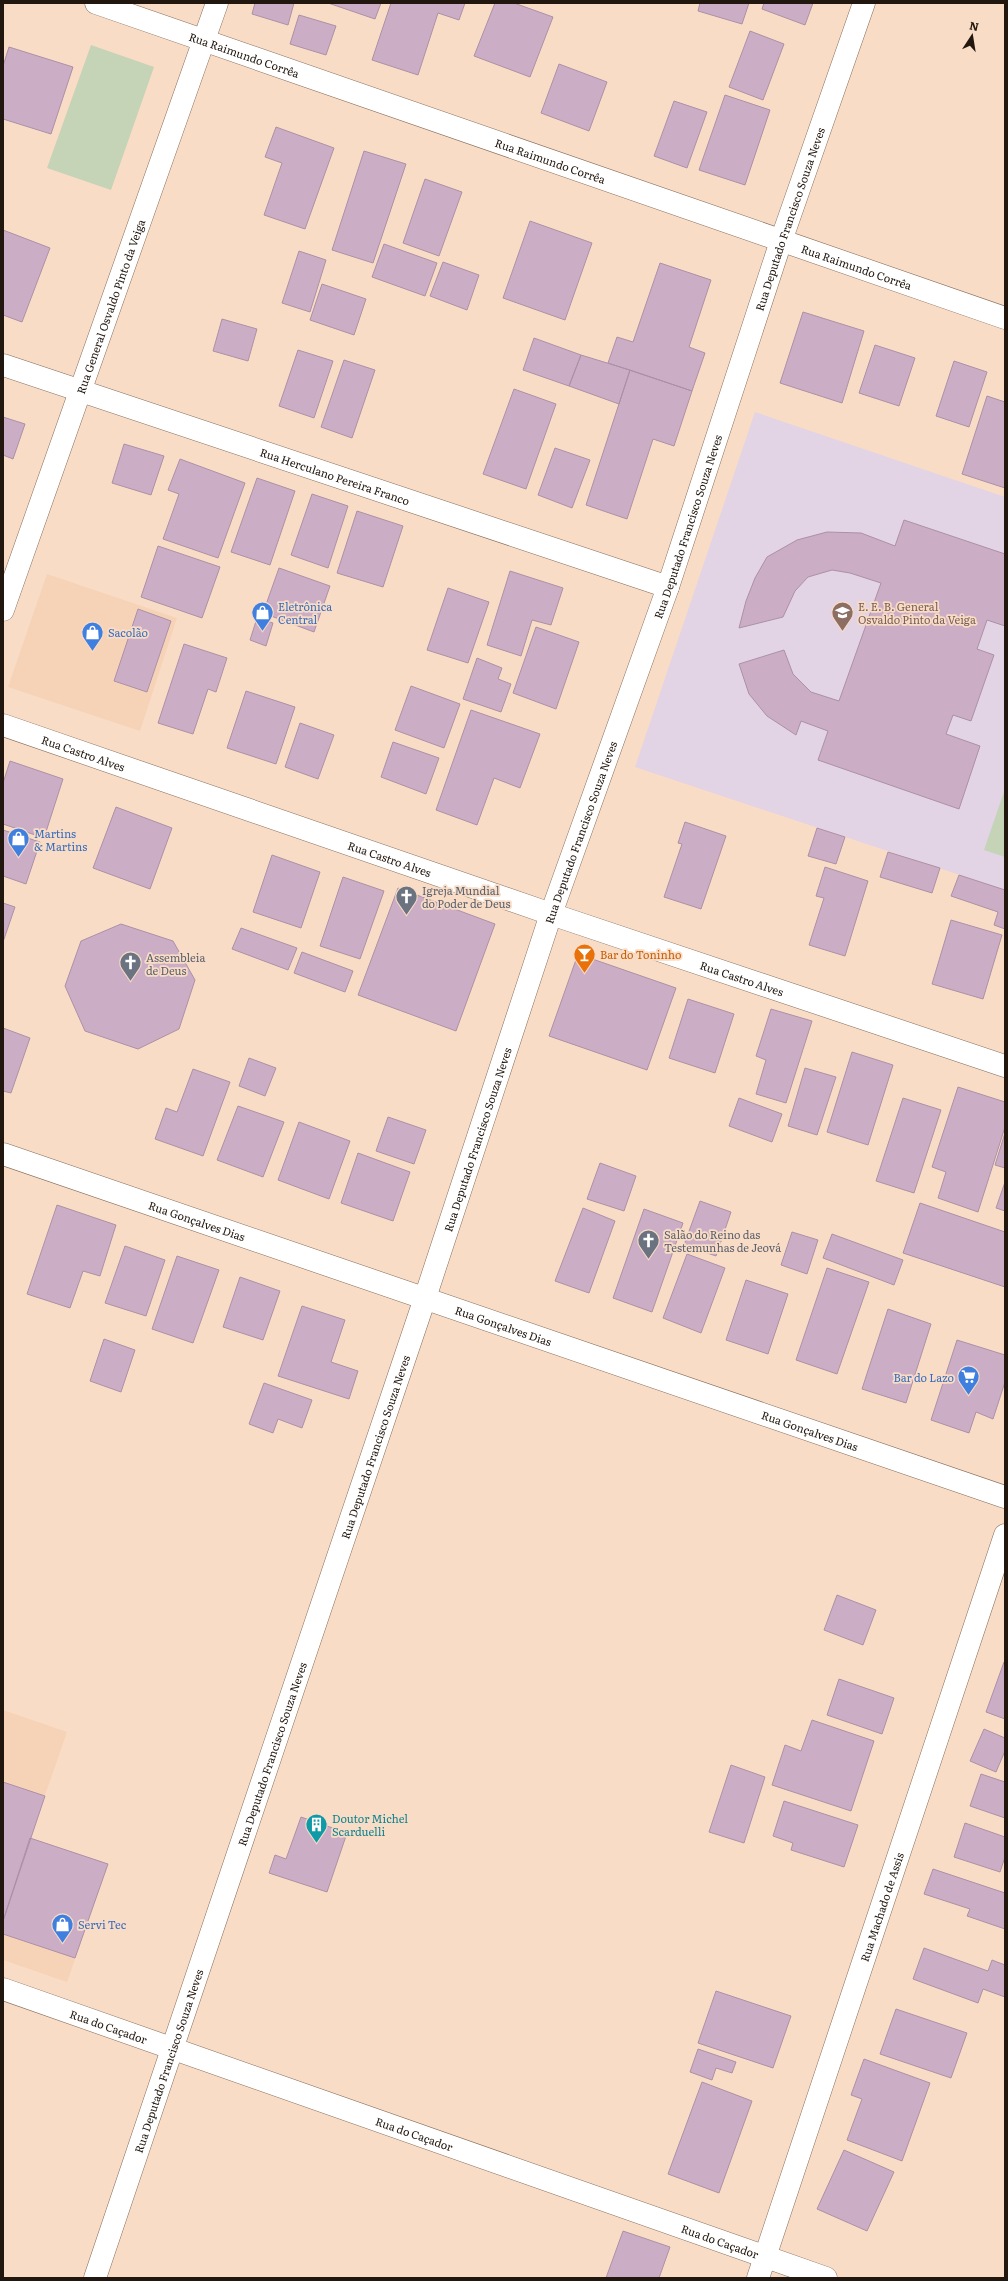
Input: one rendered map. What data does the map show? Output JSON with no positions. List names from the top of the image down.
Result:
{
  "streets": {
    "street": [
      "Rua Raimundo Corrêa",
      "Rua Deputado Francisco Souza Neves",
      "Rua General Osvaldo Pinto da Veiga",
      "Rua Herculano Pereira Franco",
      "Rua Castro Alves",
      "Rua Gonçalves Dias",
      "Rua Machado de Assis",
      "Rua do Caçador"
    ]
  },
  "crossings": [
    ["Rua Raimundo Corrêa", "Rua Deputado Francisco Souza Neves"],
    ["Rua Raimundo Corrêa", "Rua General Osvaldo Pinto da Veiga"],
    ["Rua Deputado Francisco Souza Neves", "Rua Herculano Pereira Franco"],
    ["Rua Deputado Francisco Souza Neves", "Rua Castro Alves"],
    ["Rua Deputado Francisco Souza Neves", "Rua Gonçalves Dias"],
    ["Rua Deputado Francisco Souza Neves", "Rua do Caçador"],
    ["Rua General Osvaldo Pinto da Veiga", "Rua Herculano Pereira Franco"],
    ["Rua Machado de Assis", "Rua do Caçador"]
  ],
  "places": {
    "shop": [
      "Eletrônica Central",
      "Sacolão",
      "Martins & Martins",
      "Servi Tec"
    ],
    "school or university": ["E. E. B. General Osvaldo Pinto da Veiga"],
    "church": ["Igreja Mundial do Poder de Deus", "Assembleia de Deus", "Salão do Reino das Testemunhas de Jeová"],
    "bar": ["Bar do Toninho"],
    "supermarket": ["Bar do Lazo"],
    "building": ["Doutor Michel Scarduelli"]
  },
  "north": "top"
}
